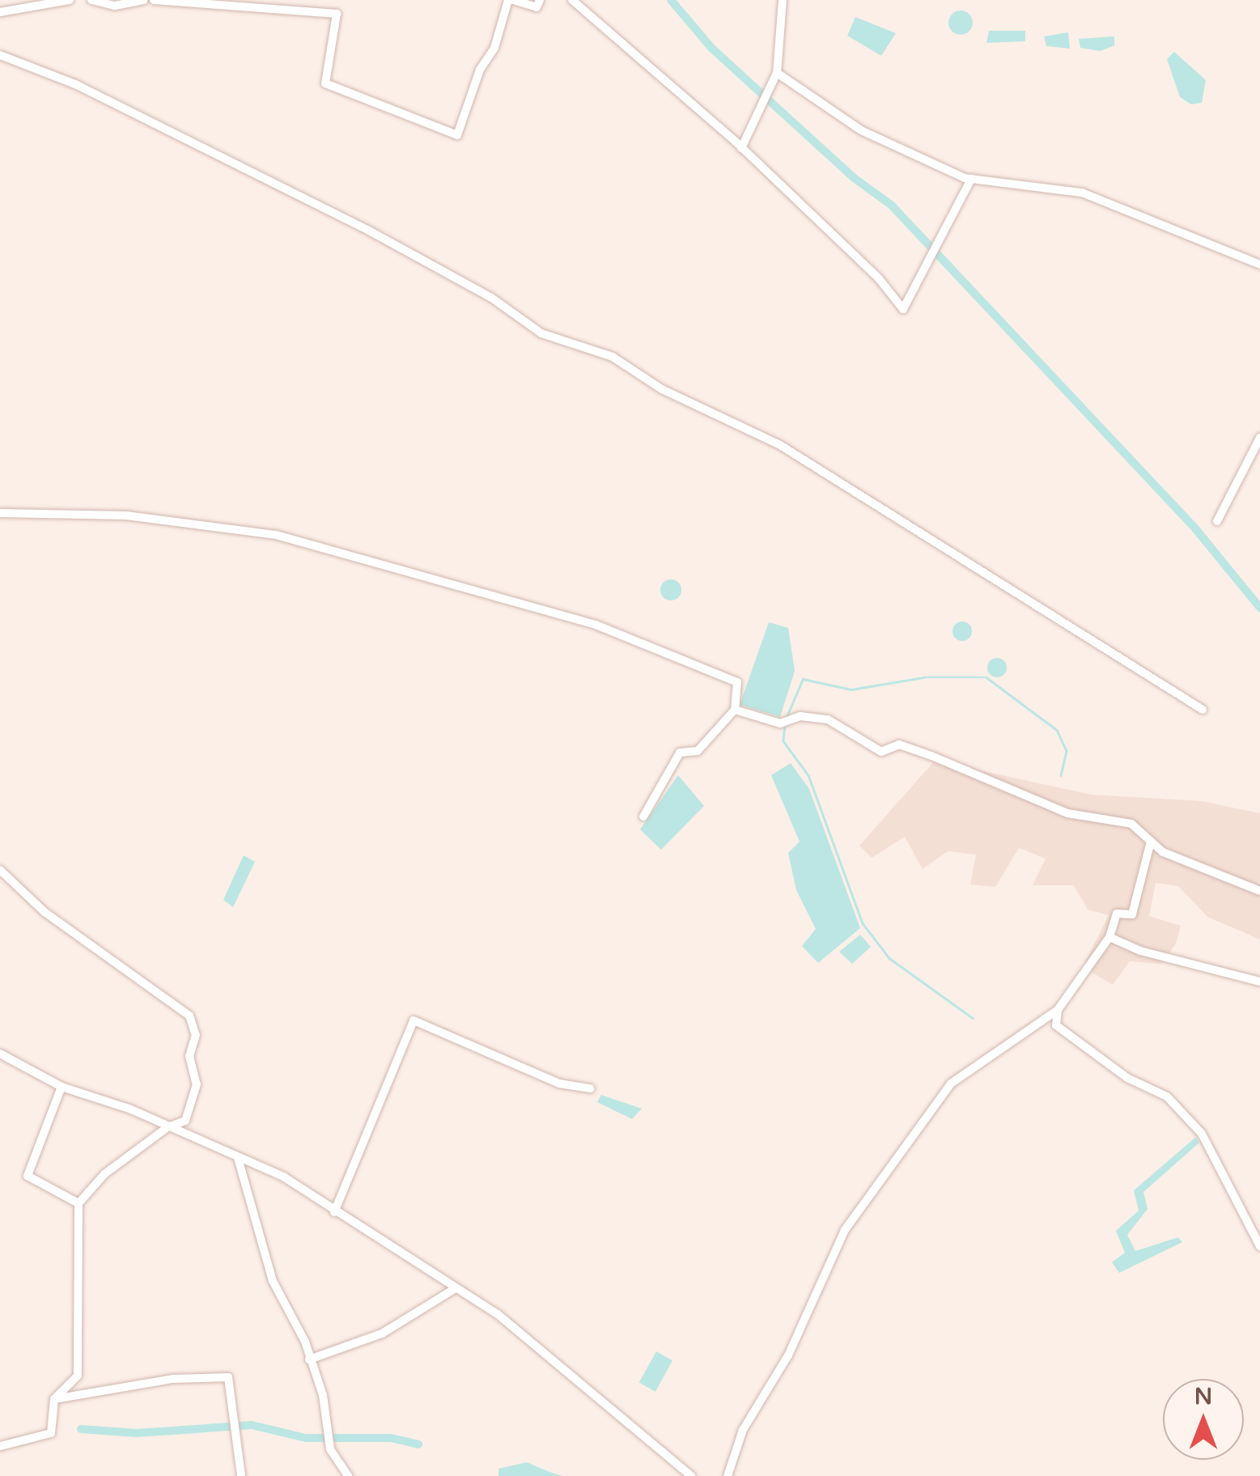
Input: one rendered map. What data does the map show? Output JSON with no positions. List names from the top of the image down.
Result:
{
  "north": "top"
}
